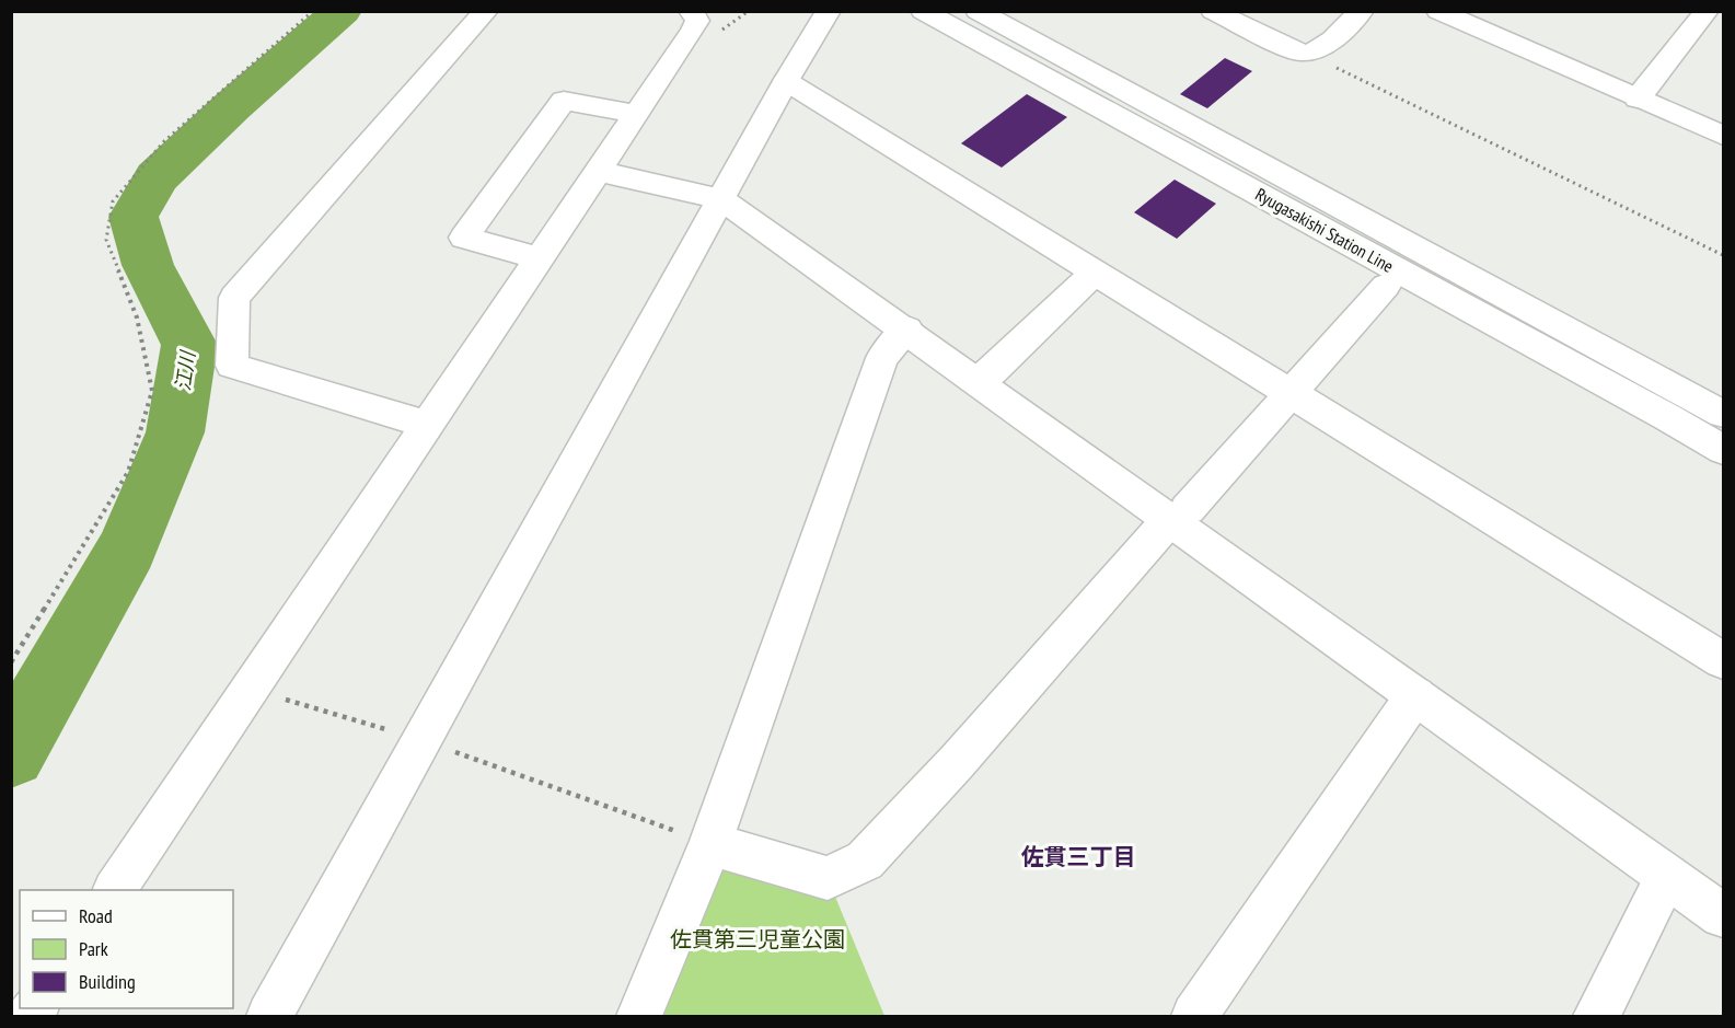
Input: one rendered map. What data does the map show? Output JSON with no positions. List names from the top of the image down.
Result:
{
  "streets": {
    "street": ["Ryugasakishi Station Line"]
  },
  "districts": ["佐貫三丁目"],
  "water": ["江川"],
  "parks": ["佐貫第三児童公園"],
  "legend": ["Road", "Park", "Building"]
}
